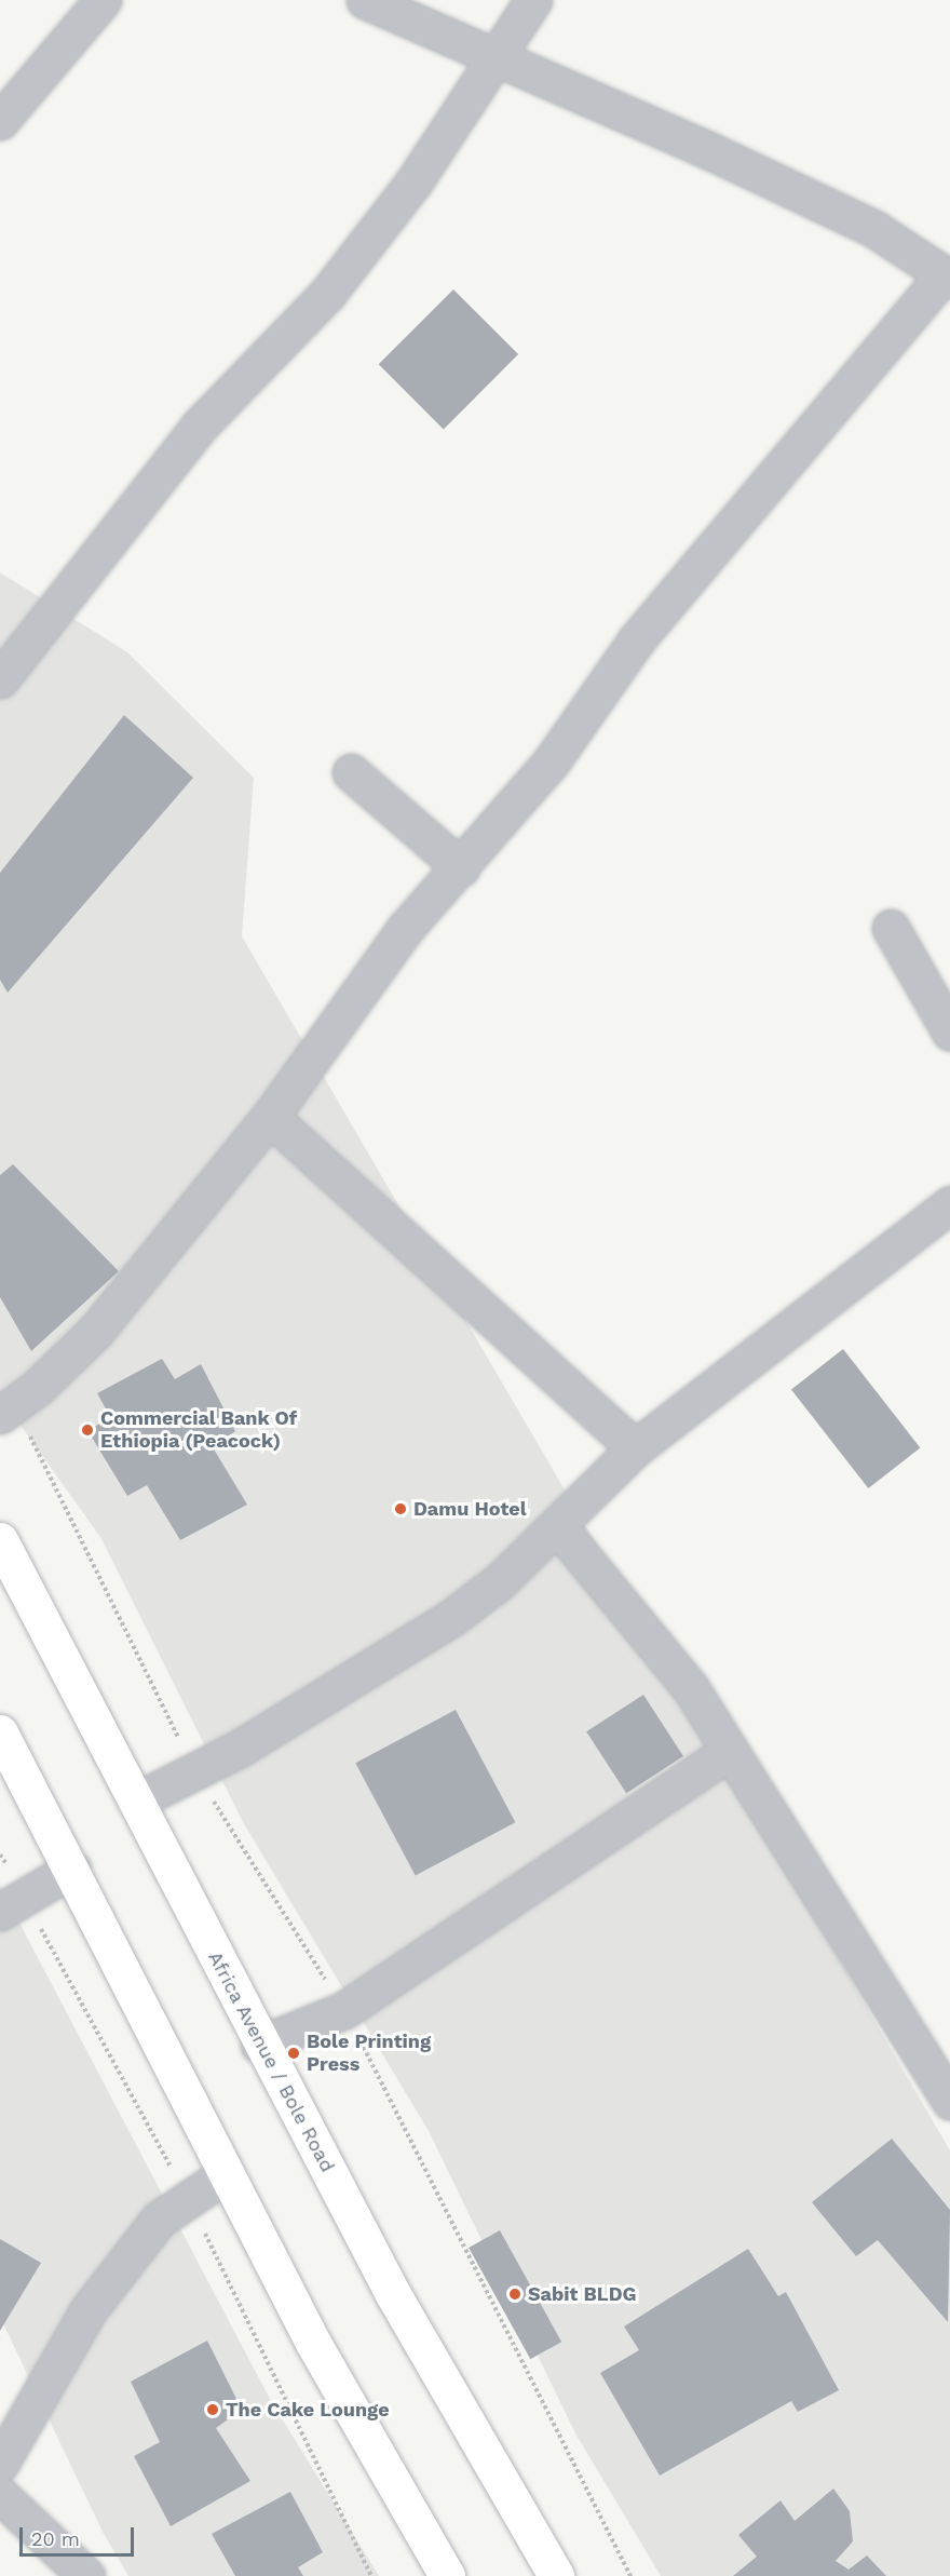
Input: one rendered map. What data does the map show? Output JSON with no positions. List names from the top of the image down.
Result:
{
  "streets": {
    "main road": ["Africa Avenue / Bole Road"]
  },
  "places": [
    "Commercial Bank Of Ethiopia (Peacock)",
    "Damu Hotel",
    "Bole Printing Press",
    "Sabit BLDG",
    "The Cake Lounge"
  ],
  "scale_bar": "20 m"
}
